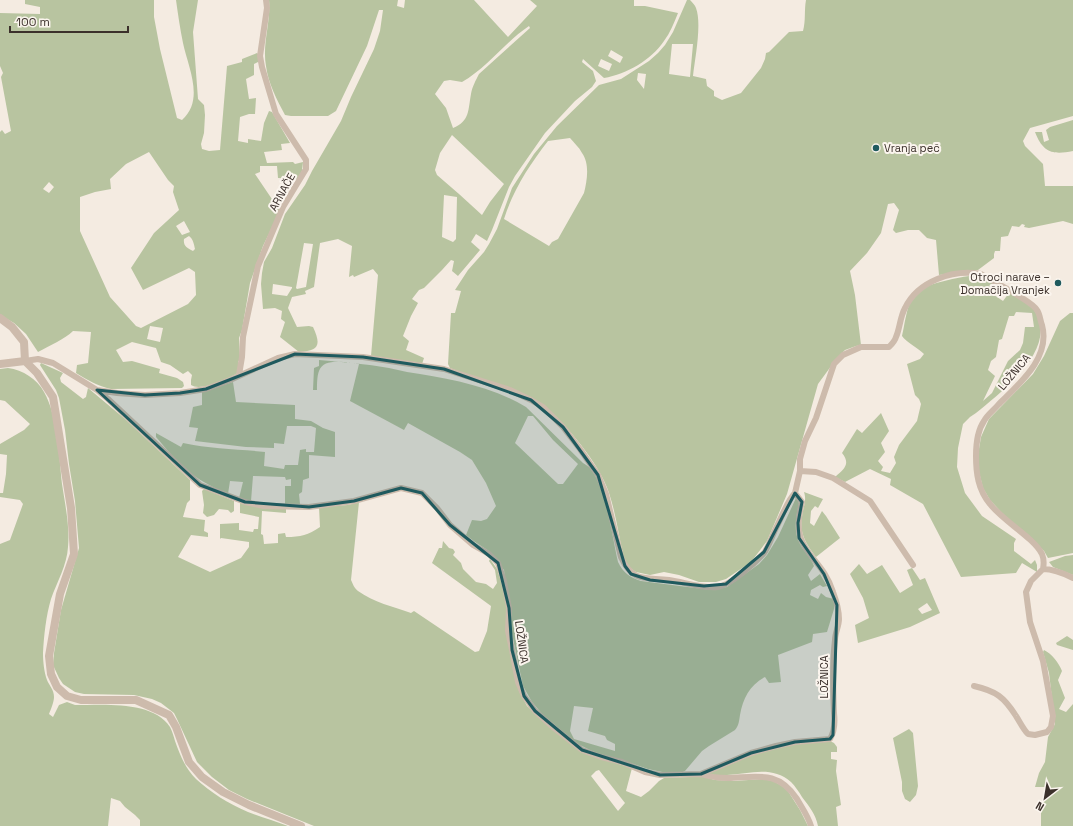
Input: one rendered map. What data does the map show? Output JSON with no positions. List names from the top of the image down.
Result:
{
  "streets": {
    "street": ["ARNAČE", "LOŽNICA"]
  },
  "crossings": [
    ["ARNAČE", "LOŽNICA"]
  ],
  "places": ["Vranja peč", "Otroci narave – Domačija Vranjek"],
  "scale_bar": "100 m",
  "north": "bottom left"
}
